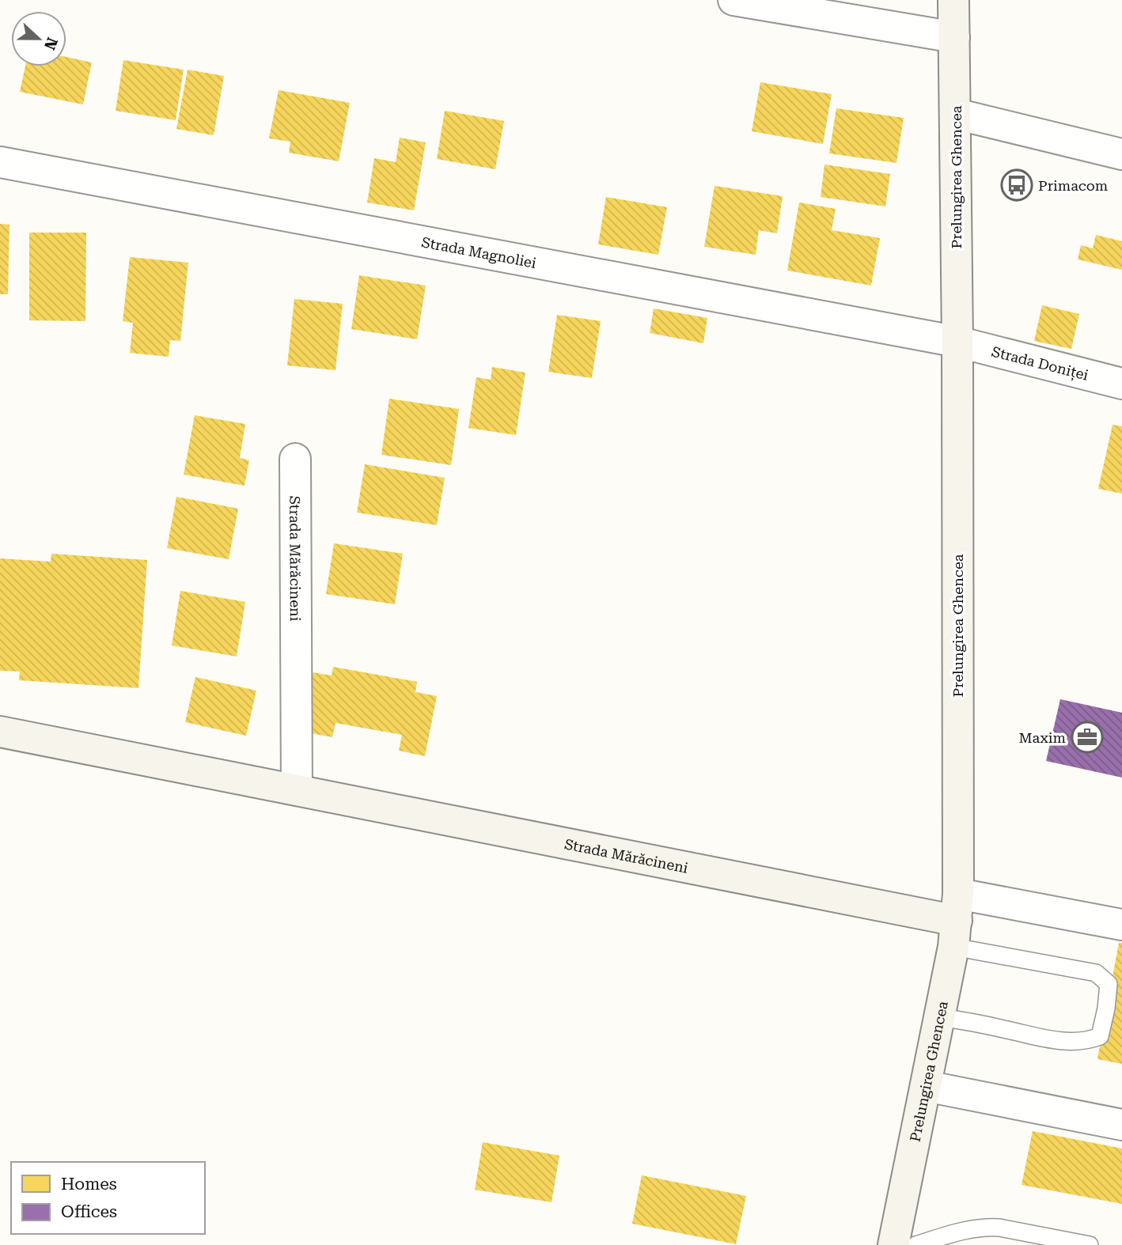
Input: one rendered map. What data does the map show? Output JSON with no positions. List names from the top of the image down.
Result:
{
  "streets": {
    "main road": ["Prelungirea Ghencea", "Strada Mărăcineni"],
    "street": ["Strada Magnoliei", "Strada Doniței"]
  },
  "crossings": [
    ["Prelungirea Ghencea", "Strada Magnoliei"],
    ["Prelungirea Ghencea", "Strada Doniței"],
    ["Prelungirea Ghencea", "Strada Mărăcineni"],
    ["Strada Magnoliei", "Strada Doniței"]
  ],
  "places": {
    "bus stop": ["Primacom"],
    "office": ["Maxim"]
  },
  "legend": ["Homes", "Offices"],
  "north": "right"
}
